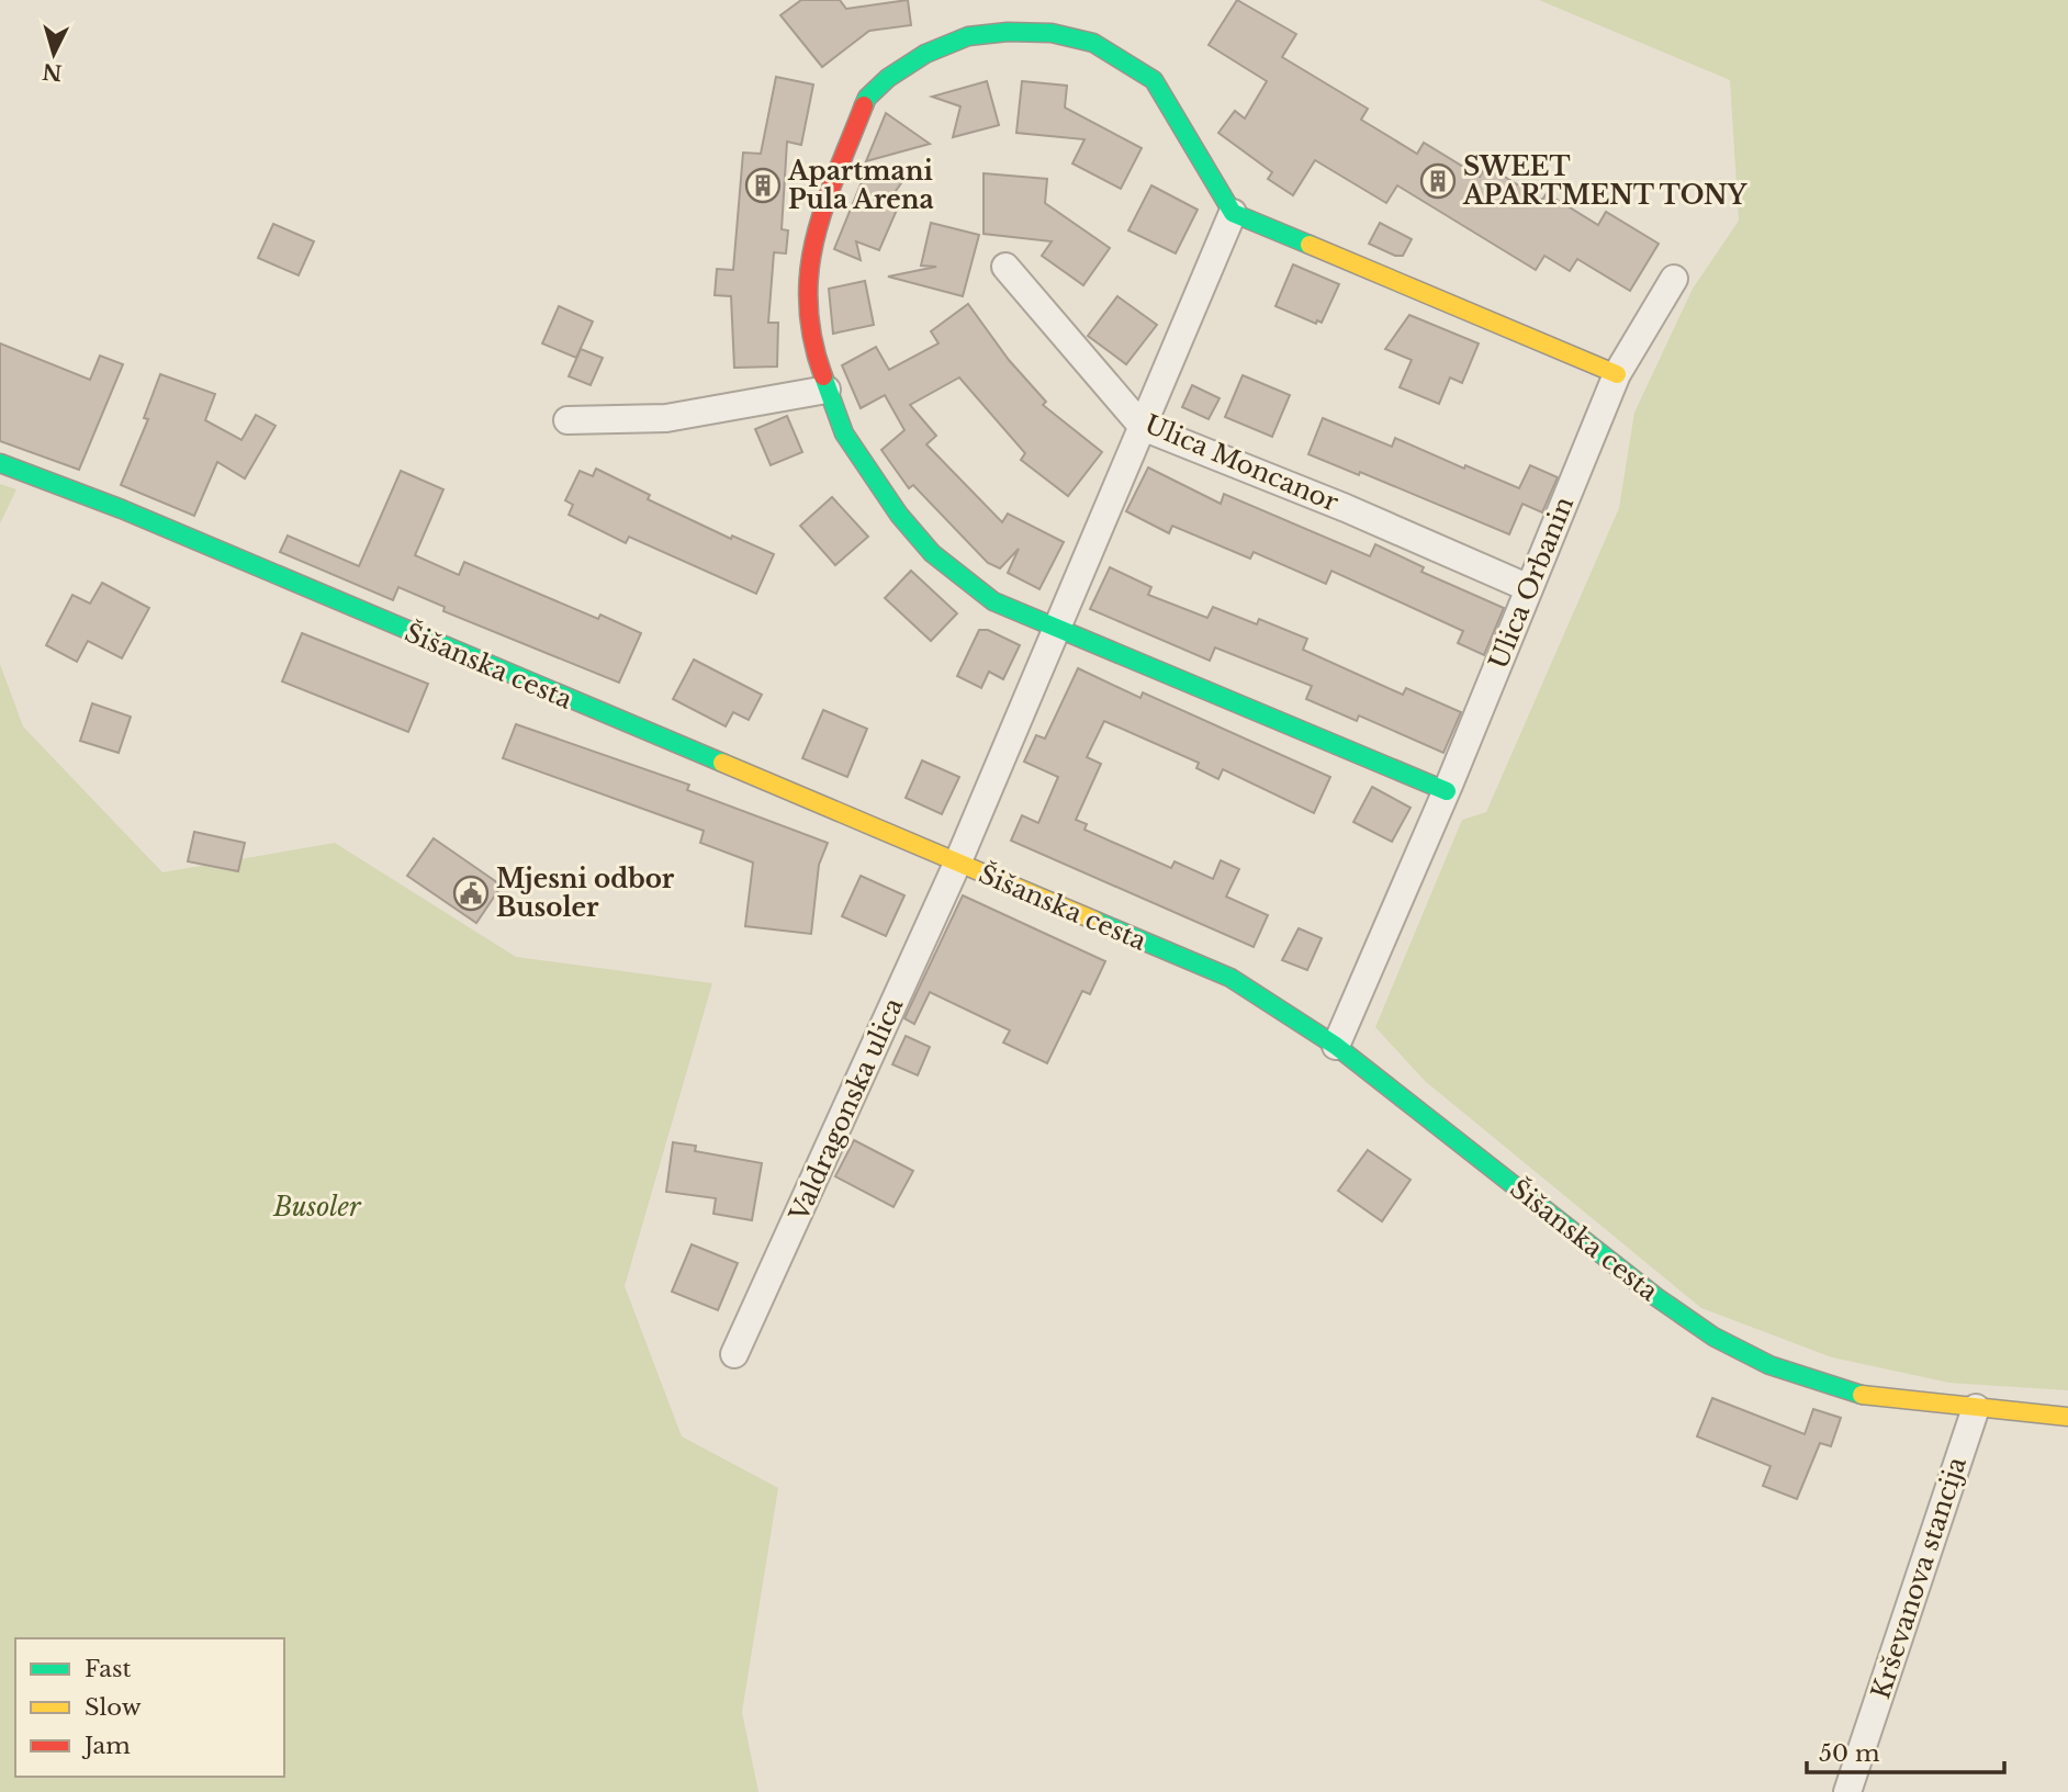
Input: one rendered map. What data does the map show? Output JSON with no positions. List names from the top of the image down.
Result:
{
  "streets": {
    "main road": ["Šišanska cesta"],
    "street": [
      "Ulica Moncanor",
      "Ulica Orbanin",
      "Valdragonska ulica",
      "Krševanova stancija"
    ]
  },
  "crossings": [
    ["Ulica Moncanor", "Ulica Orbanin"],
    ["Ulica Orbanin", "Šišanska cesta"],
    ["Šišanska cesta", "Valdragonska ulica"],
    ["Šišanska cesta", "Krševanova stancija"]
  ],
  "parks": ["Busoler"],
  "places": {
    "building": ["SWEET APARTMENT TONY", "Apartmani Pula Arena"],
    "public building": ["Mjesni odbor Busoler"]
  },
  "legend": ["Fast", "Slow", "Jam"],
  "scale_bar": "50 m",
  "north": "bottom"
}
